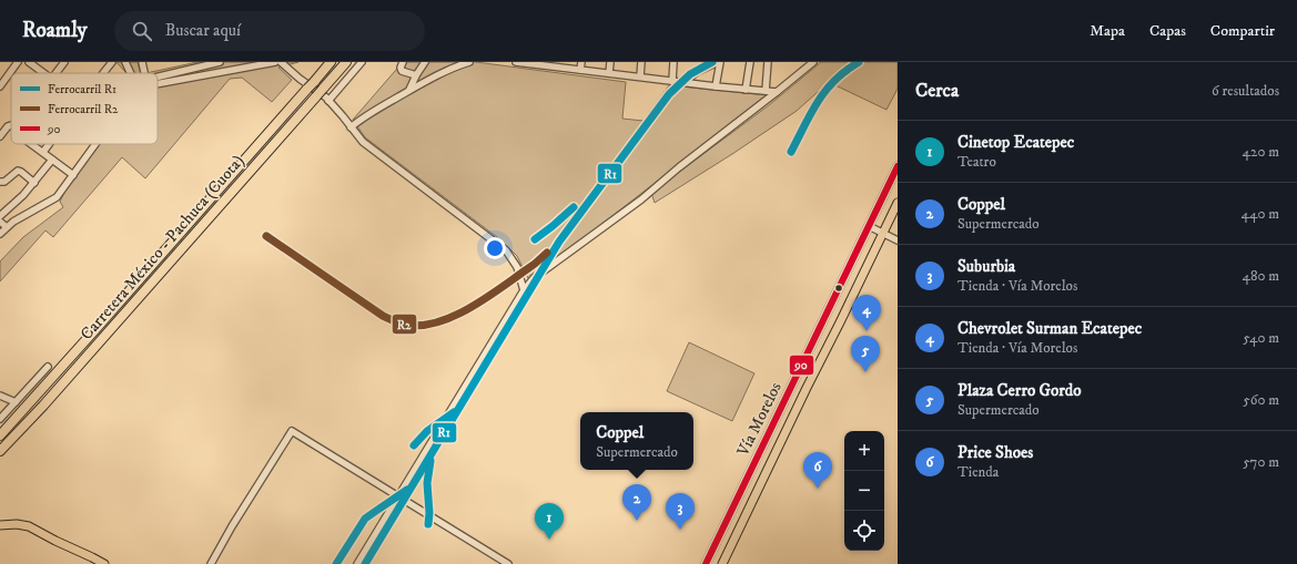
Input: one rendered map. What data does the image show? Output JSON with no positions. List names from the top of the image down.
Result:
{
  "streets": {
    "highway": ["Carretera México - Pachuca (Cuota)"],
    "main road": ["Vía Morelos"]
  },
  "lines": ["rail line R1", "transit line 90", "rail line R2"],
  "legend": ["Ferrocarril R1", "Ferrocarril R2", "90"],
  "page": {
    "header": "Roamly",
    "search": "Buscar aquí",
    "nav": ["Mapa", "Capas", "Compartir"],
    "heading": ["Cerca", "6 resultados"],
    "list": [
      {
        "mark": "1",
        "name": "Cinetop Ecatepec",
        "note": "Teatro",
        "value": "420 m"
      },
      {
        "mark": "2",
        "name": "Coppel",
        "note": "Supermercado",
        "value": "440 m"
      },
      {
        "mark": "3",
        "name": "Suburbia",
        "note": "Tienda · Vía Morelos",
        "value": "480 m"
      },
      {
        "mark": "4",
        "name": "Chevrolet Surman Ecatepec",
        "note": "Tienda · Vía Morelos",
        "value": "540 m"
      },
      {
        "mark": "5",
        "name": "Plaza Cerro Gordo",
        "note": "Supermercado",
        "value": "560 m"
      },
      {
        "mark": "6",
        "name": "Price Shoes",
        "note": "Tienda",
        "value": "570 m"
      }
    ],
    "pins": [
      "4",
      "5",
      "6",
      "2",
      "3",
      "1"
    ],
    "popup": ["Coppel", "Supermercado"],
    "map_buttons": ["+", "−"]
  }
}
